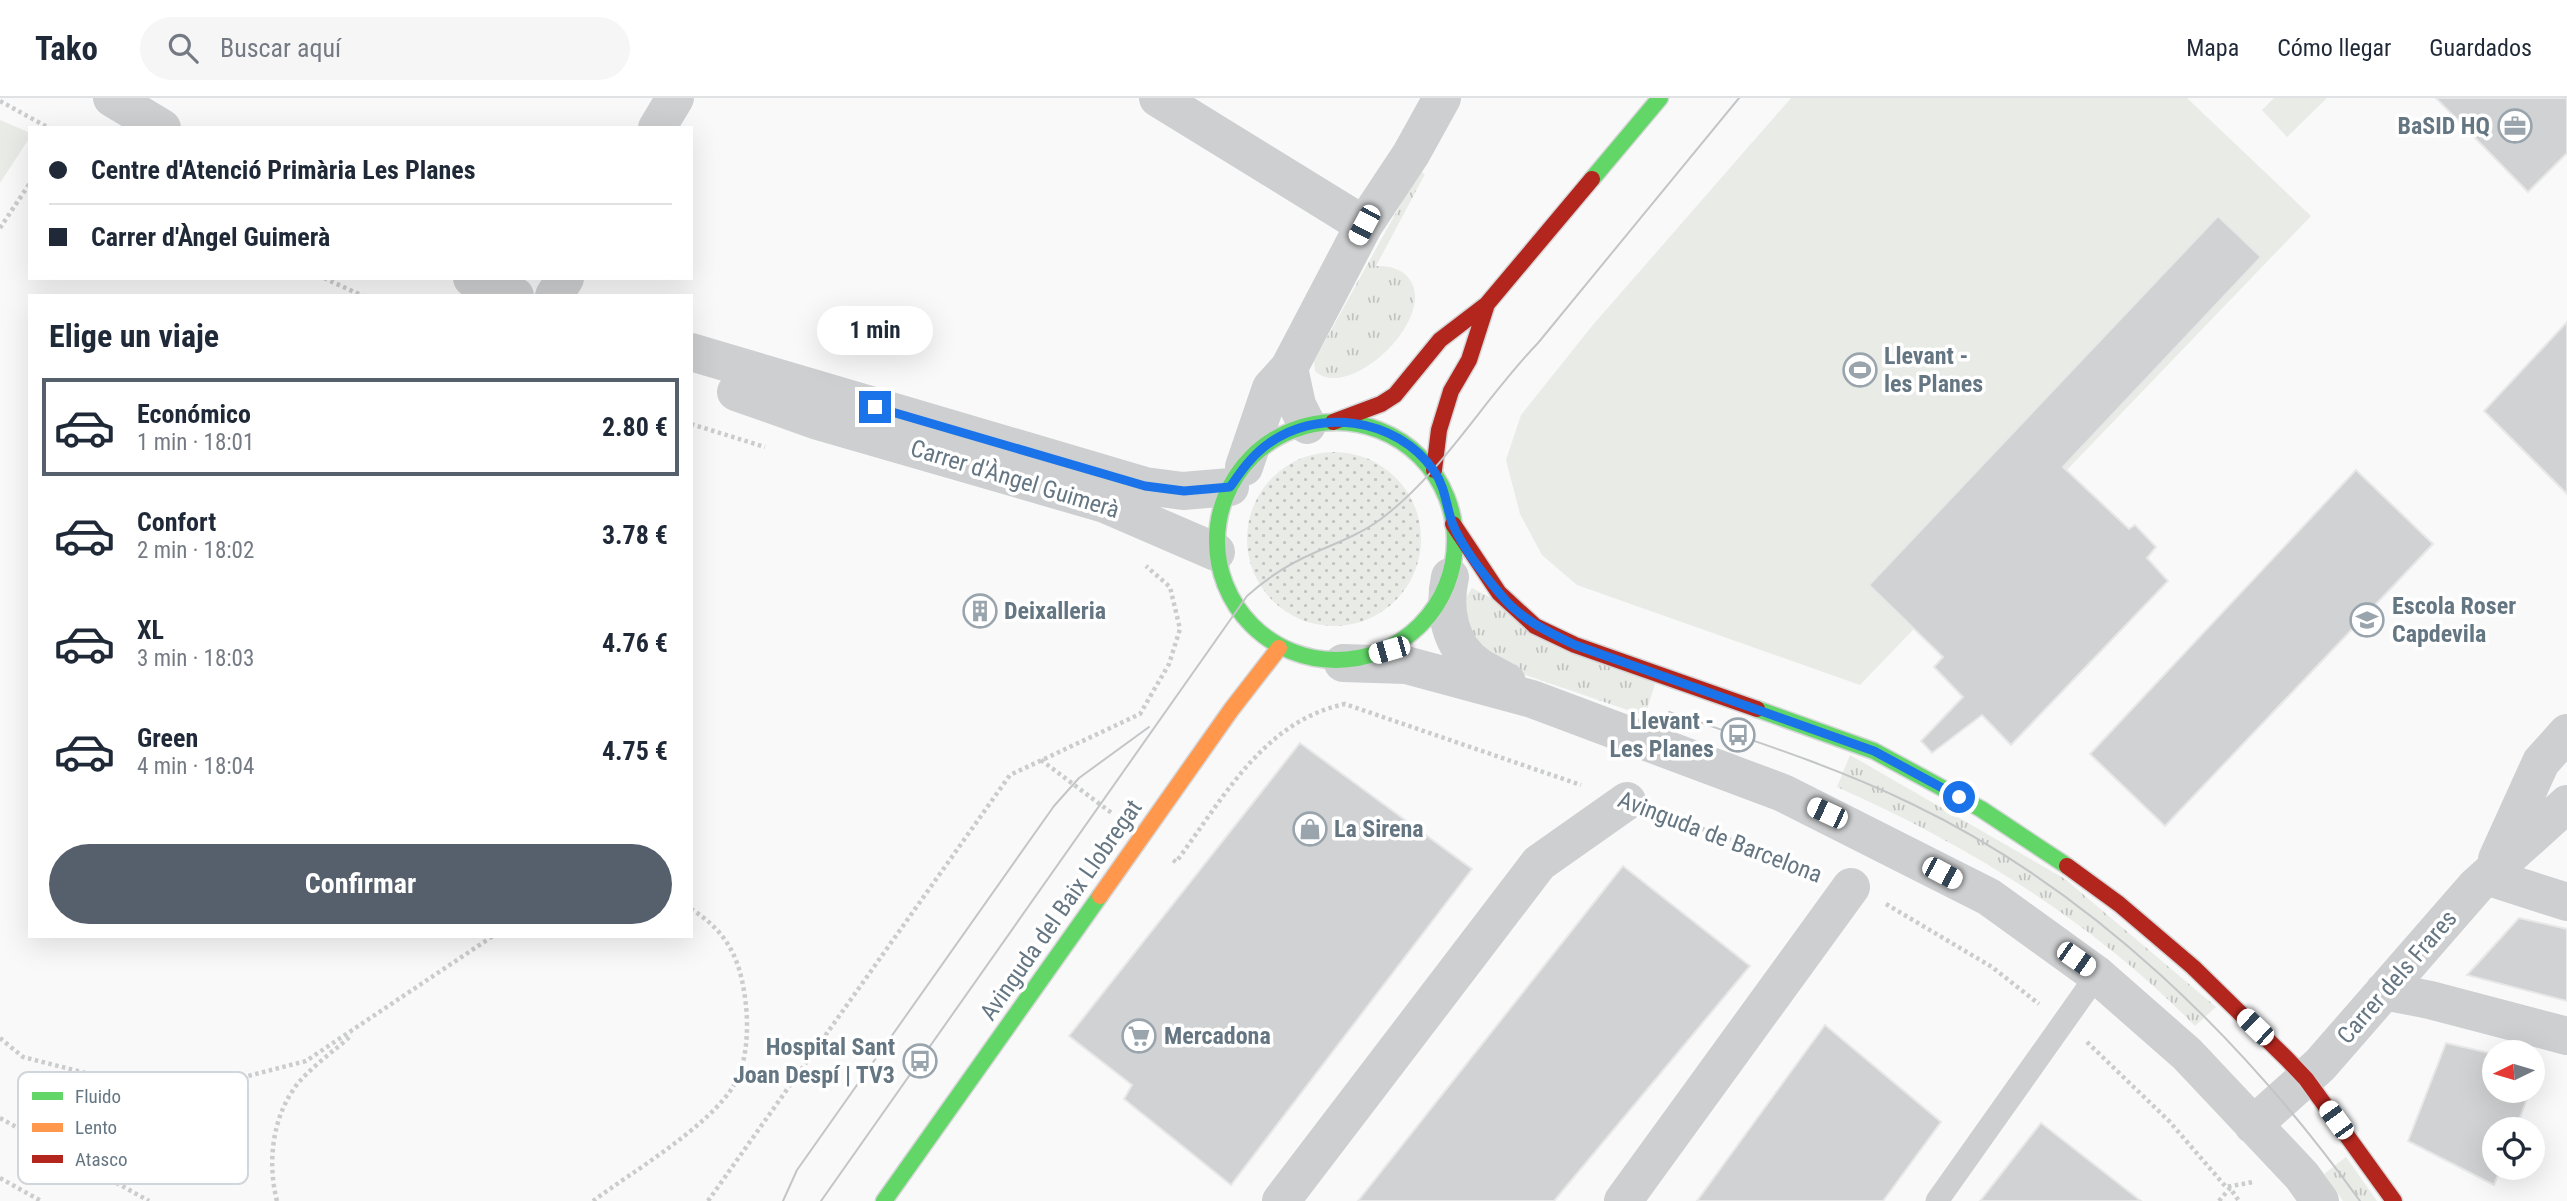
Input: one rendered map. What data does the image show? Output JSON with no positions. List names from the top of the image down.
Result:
{
  "streets": {
    "street": ["Carrer d'Àngel Guimerà", "Avinguda del Baix Llobregat", "Carrer dels Frares"],
    "path": ["Avinguda de Barcelona"]
  },
  "crossings": [
    ["Carrer d'Àngel Guimerà", "Avinguda del Baix Llobregat"]
  ],
  "places": {
    "office": ["BaSID HQ"],
    "sports": ["Llevant - les Planes"],
    "building": ["Deixalleria"],
    "school or university": ["Escola Roser Capdevila"],
    "bus stop": ["Llevant - Les Planes", "Hospital Sant Joan Despí | TV3"],
    "shop": ["La Sirena"],
    "supermarket": ["Mercadona"]
  },
  "legend": ["Fluido", "Lento", "Atasco"],
  "north": "left",
  "page": {
    "header": "Tako",
    "search": "Buscar aquí",
    "nav": ["Mapa", "Cómo llegar", "Guardados"],
    "banner": ["Centre d'Atenció Primària Les Planes", "Carrer d'Àngel Guimerà"],
    "heading": "Elige un viaje",
    "bubble": "1 min",
    "list": [
      {
        "name": "Económico",
        "note": "1 min · 18:01",
        "value": "2.80 €"
      },
      {
        "name": "Confort",
        "note": "2 min · 18:02",
        "value": "3.78 €"
      },
      {
        "name": "XL",
        "note": "3 min · 18:03",
        "value": "4.76 €"
      },
      {
        "name": "Green",
        "note": "4 min · 18:04",
        "value": "4.75 €"
      }
    ],
    "buttons": "Confirmar"
  }
}
